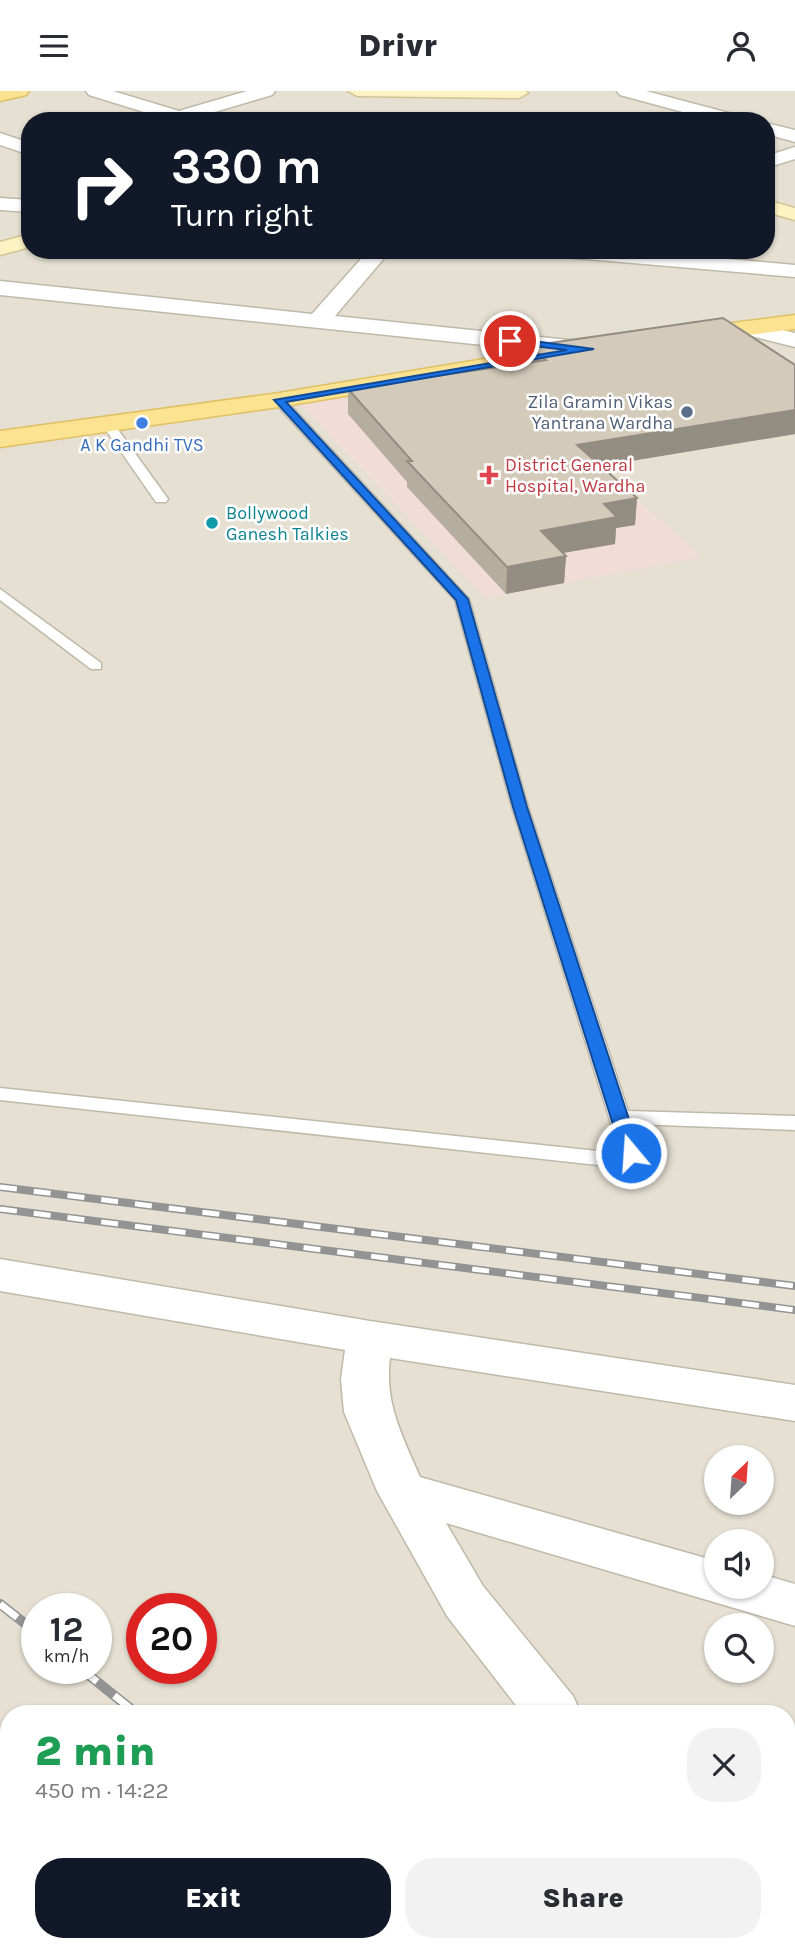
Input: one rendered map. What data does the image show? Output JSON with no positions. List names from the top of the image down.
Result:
{
  "places": {
    "other": ["Zila Gramin Vikas Yantrana Wardha", "A K Gandhi TVS", "Bollywood Ganesh Talkies"],
    "health": ["District General Hospital, Wardha"]
  },
  "north": "top right",
  "page": {
    "header": "Drivr",
    "turn": ["330 m", "Turn right"],
    "speed": "12 km/h",
    "limit": "20",
    "heading": ["2 min", "450 m · 14:22"],
    "buttons": ["Exit", "Share"]
  }
}
